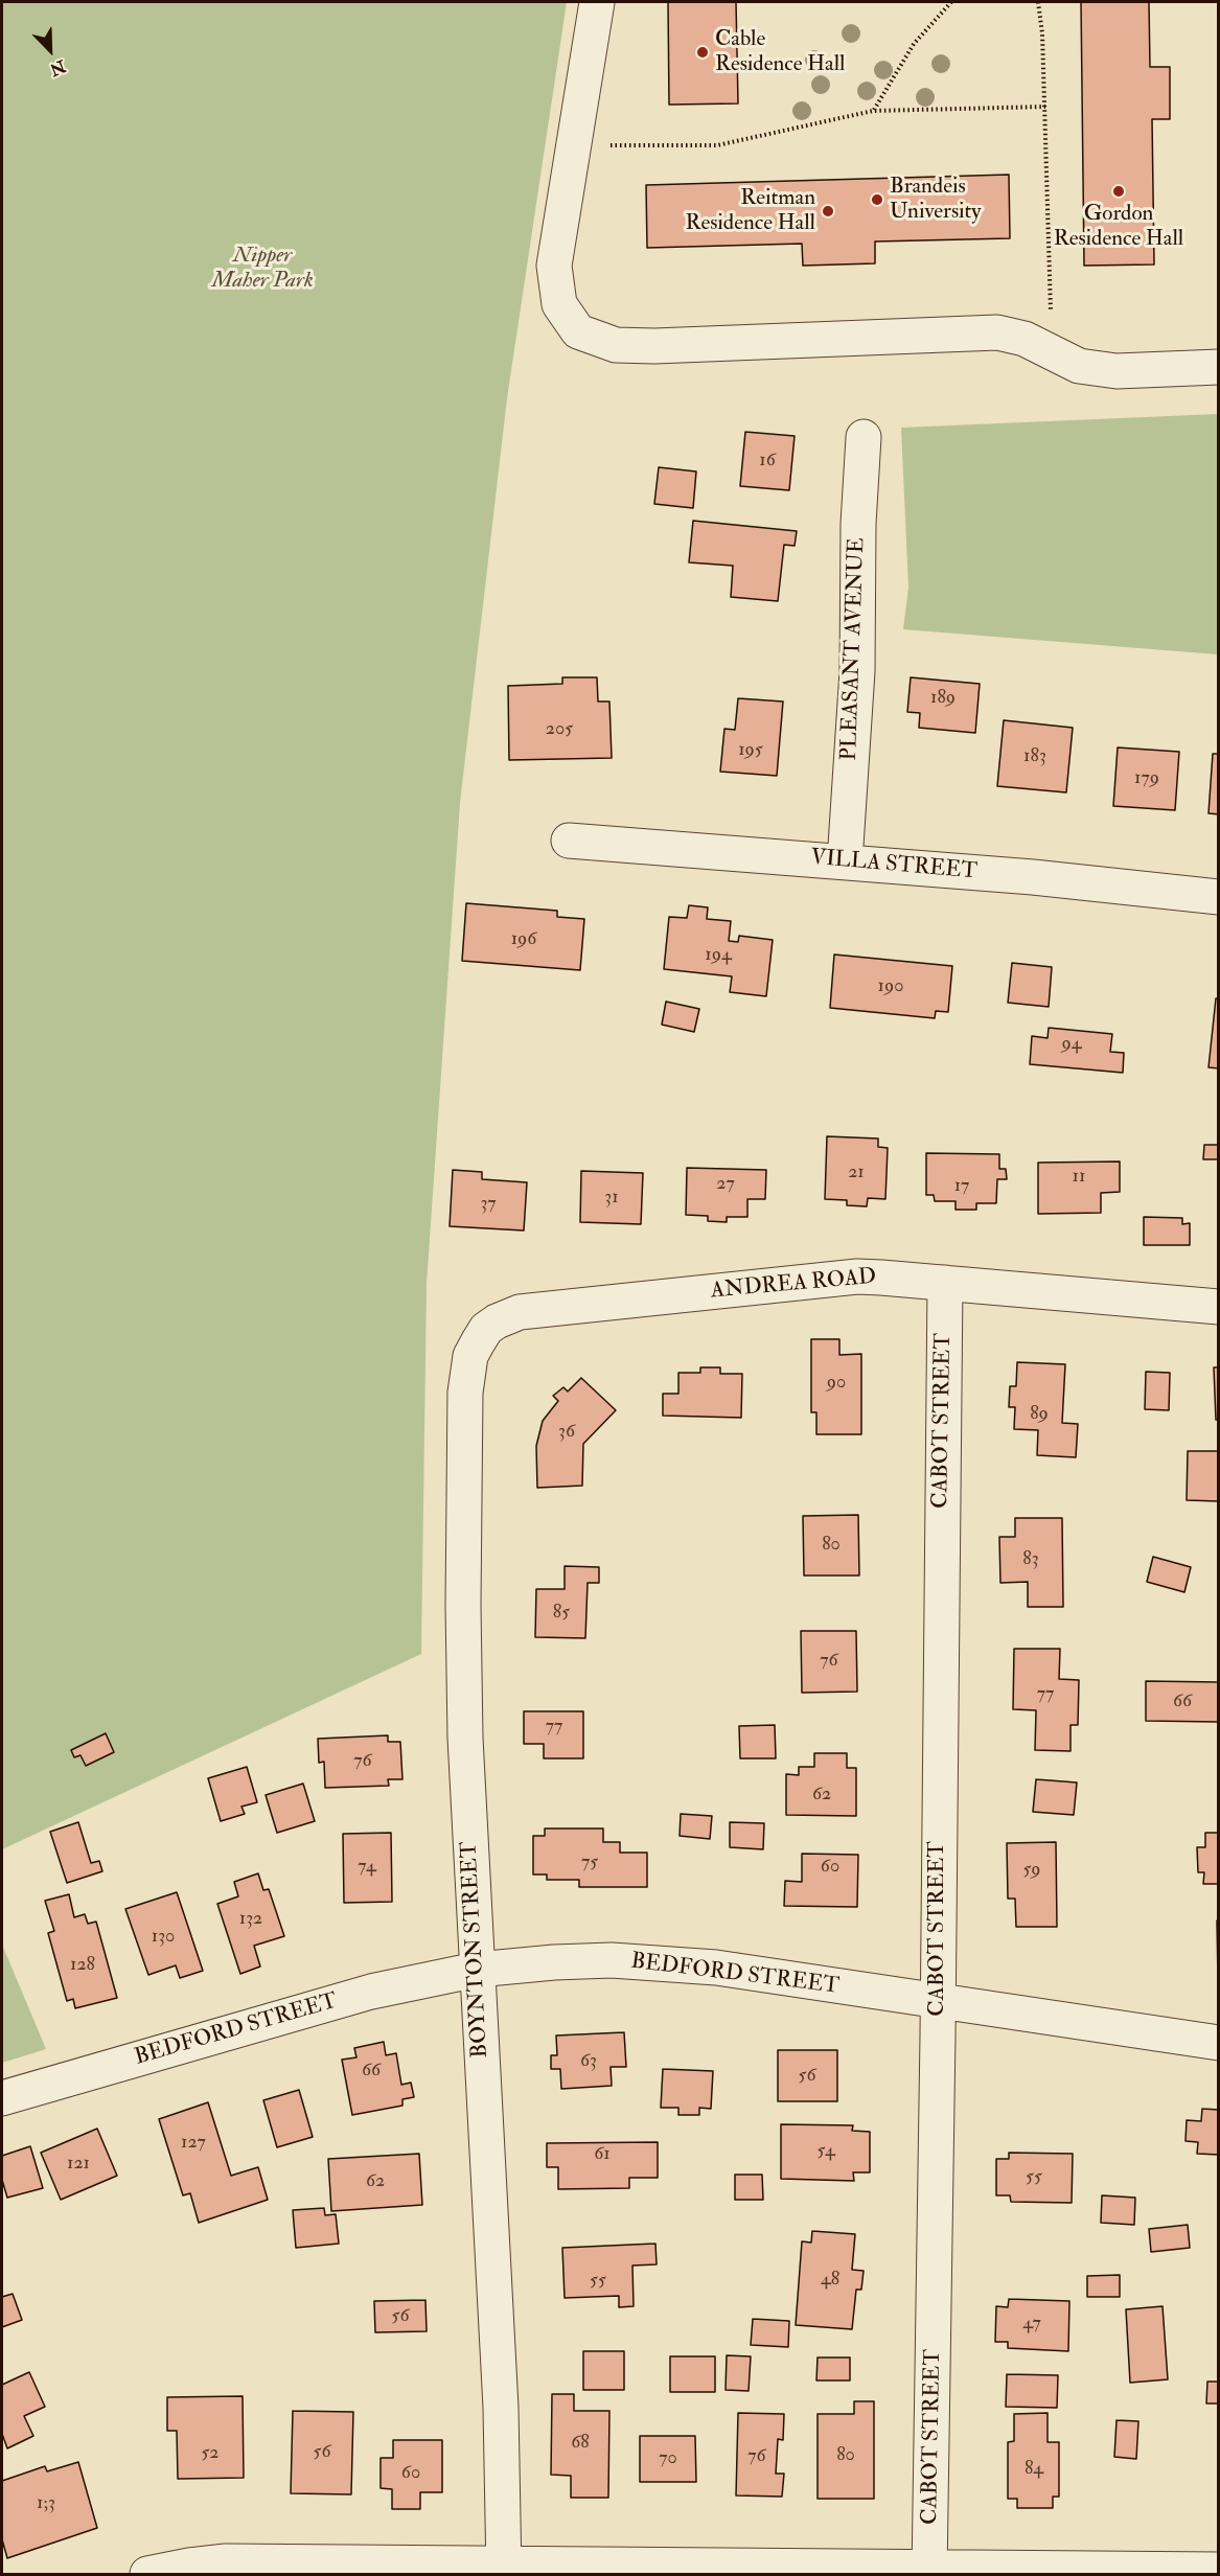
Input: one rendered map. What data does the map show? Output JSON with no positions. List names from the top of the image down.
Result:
{
  "streets": {
    "street": [
      "PLEASANT AVENUE",
      "VILLA STREET",
      "ANDREA ROAD",
      "CABOT STREET",
      "BOYNTON STREET",
      "BEDFORD STREET"
    ]
  },
  "crossings": [
    ["PLEASANT AVENUE", "VILLA STREET"],
    ["ANDREA ROAD", "CABOT STREET"],
    ["ANDREA ROAD", "BOYNTON STREET"],
    ["CABOT STREET", "BEDFORD STREET"],
    ["BOYNTON STREET", "BEDFORD STREET"]
  ],
  "parks": ["Nipper Maher Park"],
  "places": [
    "Cable Residence Hall",
    "Gordon Residence Hall",
    "Brandeis University",
    "Reitman Residence Hall"
  ],
  "house_numbers": [
    "16",
    "189",
    "205",
    "195",
    "183",
    "179",
    "196",
    "194",
    "190",
    "94",
    "21",
    "11",
    "27",
    "17",
    "31",
    "37",
    "90",
    "89",
    "36",
    "80",
    "83",
    "85",
    "76",
    "77",
    "66",
    "77",
    "76",
    "62",
    "75",
    "74",
    "60",
    "59",
    "132",
    "130",
    "128",
    "63",
    "66",
    "56",
    "127",
    "54",
    "61",
    "121",
    "55",
    "62",
    "48",
    "55",
    "56",
    "47",
    "68",
    "56",
    "52",
    "80",
    "76",
    "70",
    "84",
    "60",
    "1;3"
  ],
  "north": "bottom right"
}
